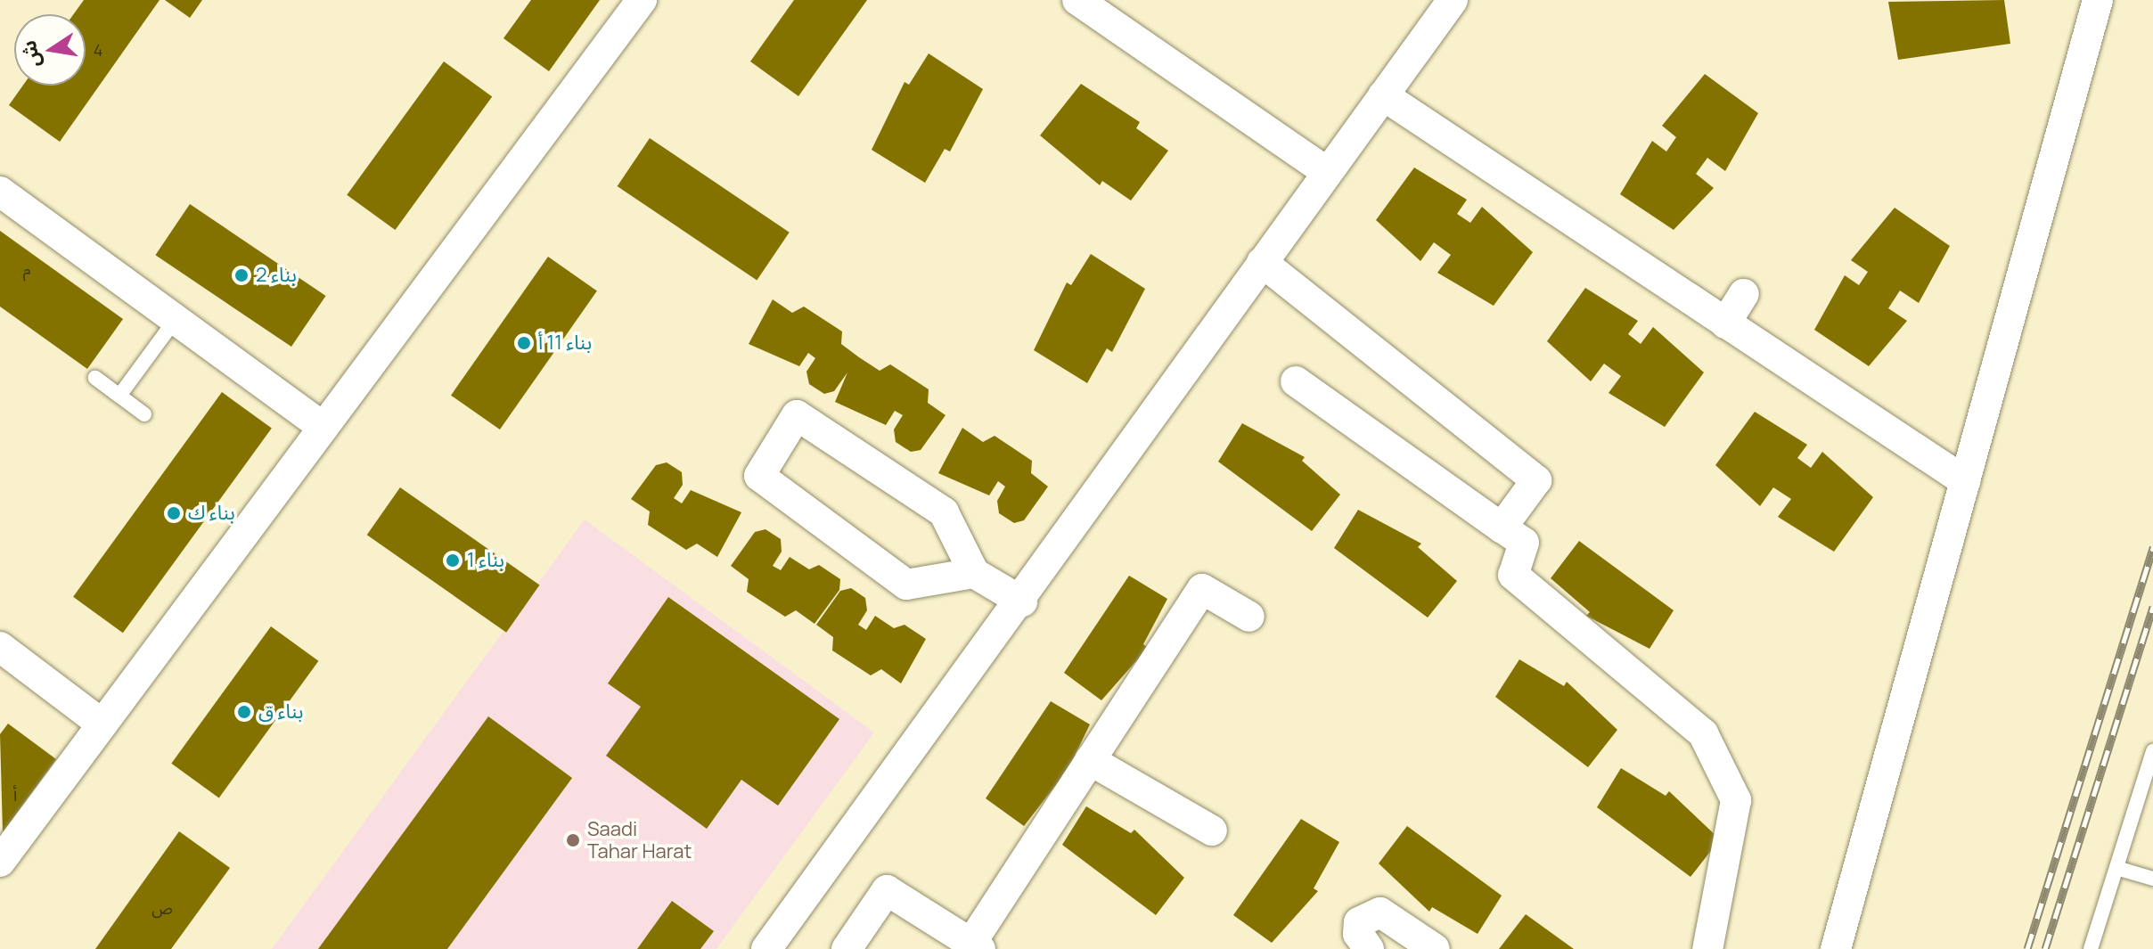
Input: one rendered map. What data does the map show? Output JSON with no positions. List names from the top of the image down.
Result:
{
  "places": [
    "بناء 2",
    "بناء 11 أ",
    "بناء ك",
    "بناء 1",
    "بناء ق",
    "Saadi Tahar Harat"
  ],
  "house_numbers": [
    "4",
    "م",
    "أ",
    "ص"
  ],
  "north": "left"
}
